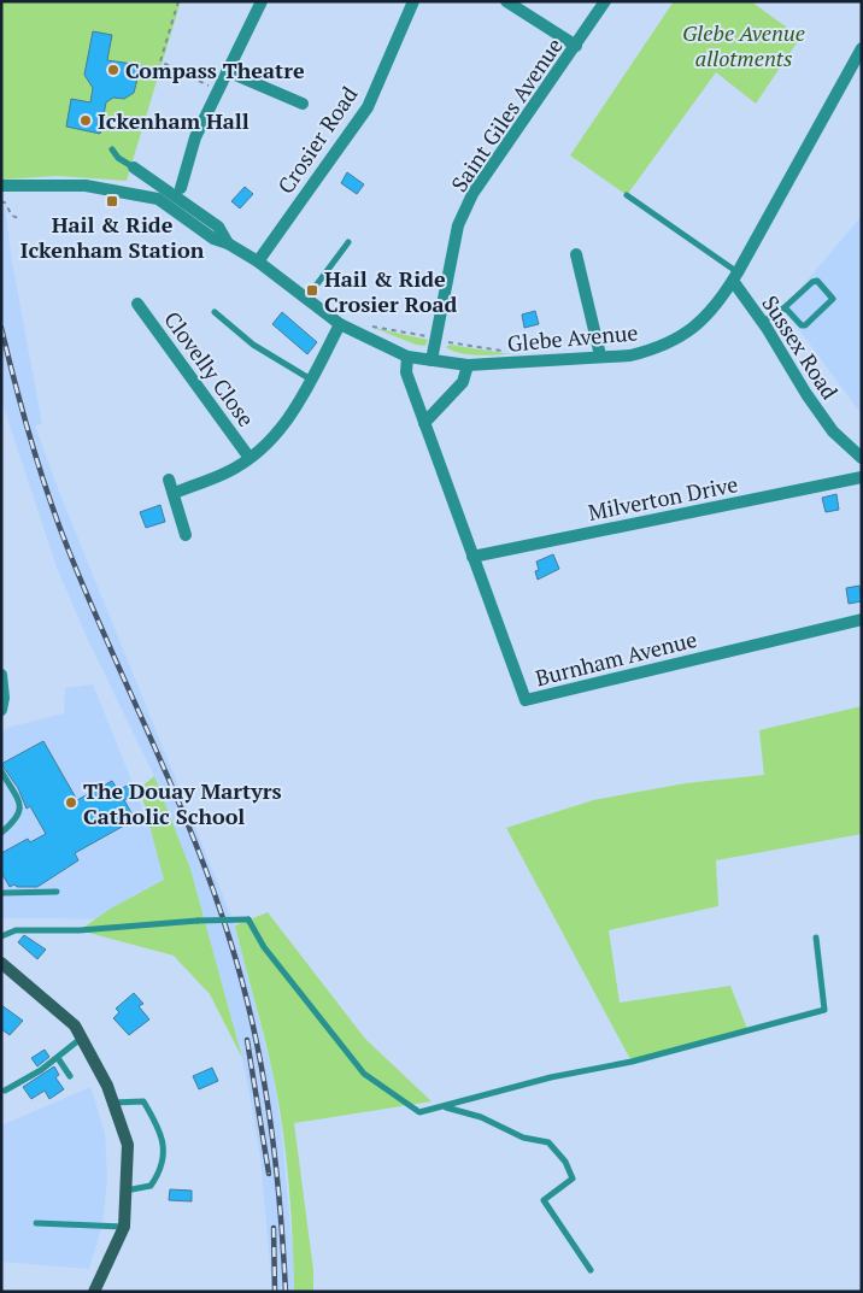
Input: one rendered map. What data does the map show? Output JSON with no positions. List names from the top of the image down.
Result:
{
  "streets": {
    "street": [
      "Saint Giles Avenue",
      "Crosier Road",
      "Glebe Avenue",
      "Sussex Road",
      "Clovelly Close",
      "Milverton Drive",
      "Burnham Avenue"
    ]
  },
  "crossings": [
    ["Saint Giles Avenue", "Glebe Avenue"],
    ["Crosier Road", "Glebe Avenue"],
    ["Glebe Avenue", "Sussex Road"],
    ["Glebe Avenue", "Burnham Avenue"],
    ["Milverton Drive", "Burnham Avenue"]
  ],
  "parks": ["Glebe Avenue allotments"],
  "places": {
    "other": ["Compass Theatre", "Ickenham Hall", "The Douay Martyrs Catholic School"],
    "transit": ["Hail & Ride Ickenham Station", "Hail & Ride Crosier Road"]
  }
}
